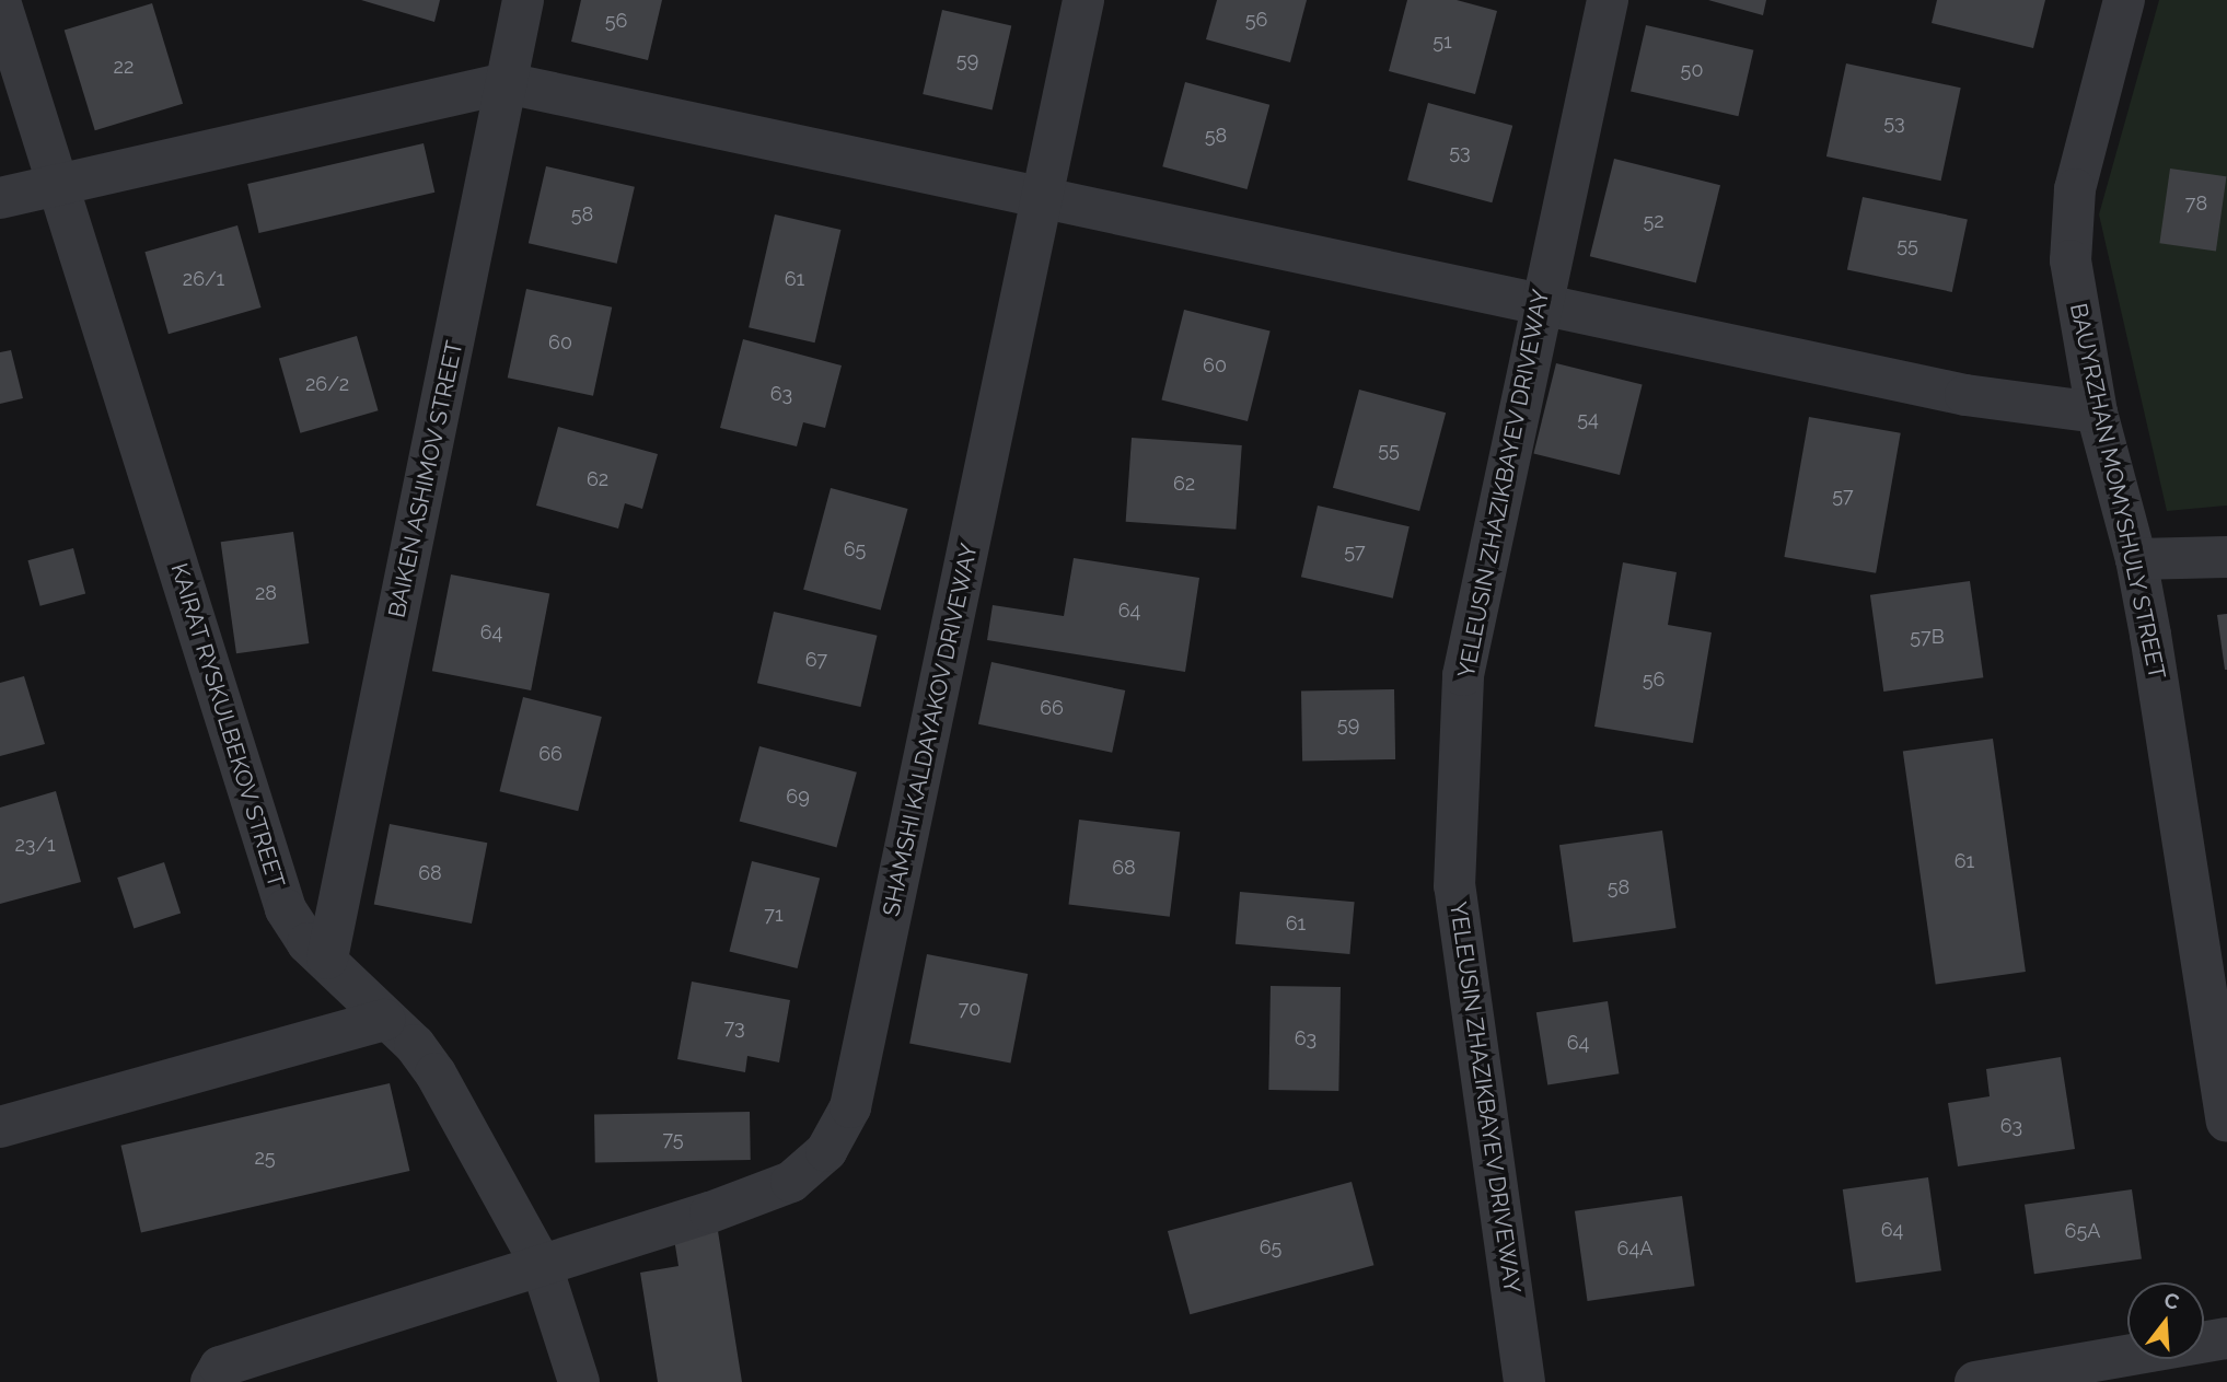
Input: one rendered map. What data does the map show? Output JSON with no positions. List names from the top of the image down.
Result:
{
  "streets": {
    "street": [
      "BAIKEN ASHIMOV STREET",
      "YELEUSIN ZHAZIKBAYEV DRIVEWAY",
      "BAUYRZHAN MOMYSHULY STREET",
      "KAIRAT RYSKULBEKOV STREET",
      "SHAMSHI KALDAYAKOV DRIVEWAY"
    ]
  },
  "crossings": [
    ["BAIKEN ASHIMOV STREET", "KAIRAT RYSKULBEKOV STREET"],
    ["KAIRAT RYSKULBEKOV STREET", "SHAMSHI KALDAYAKOV DRIVEWAY"]
  ],
  "house_numbers": [
    "56",
    "56",
    "51",
    "59",
    "22",
    "50",
    "53",
    "58",
    "53",
    "78",
    "58",
    "52",
    "55",
    "26/1",
    "61",
    "60",
    "60",
    "26/2",
    "63",
    "54",
    "55",
    "62",
    "62",
    "57",
    "65",
    "57",
    "28",
    "64",
    "64",
    "57В",
    "67",
    "56",
    "66",
    "59",
    "66",
    "69",
    "23/1",
    "61",
    "68",
    "68",
    "58",
    "71",
    "61",
    "70",
    "73",
    "63",
    "64",
    "63",
    "75",
    "25",
    "64",
    "65А",
    "65",
    "64А"
  ],
  "north": "top"
}
